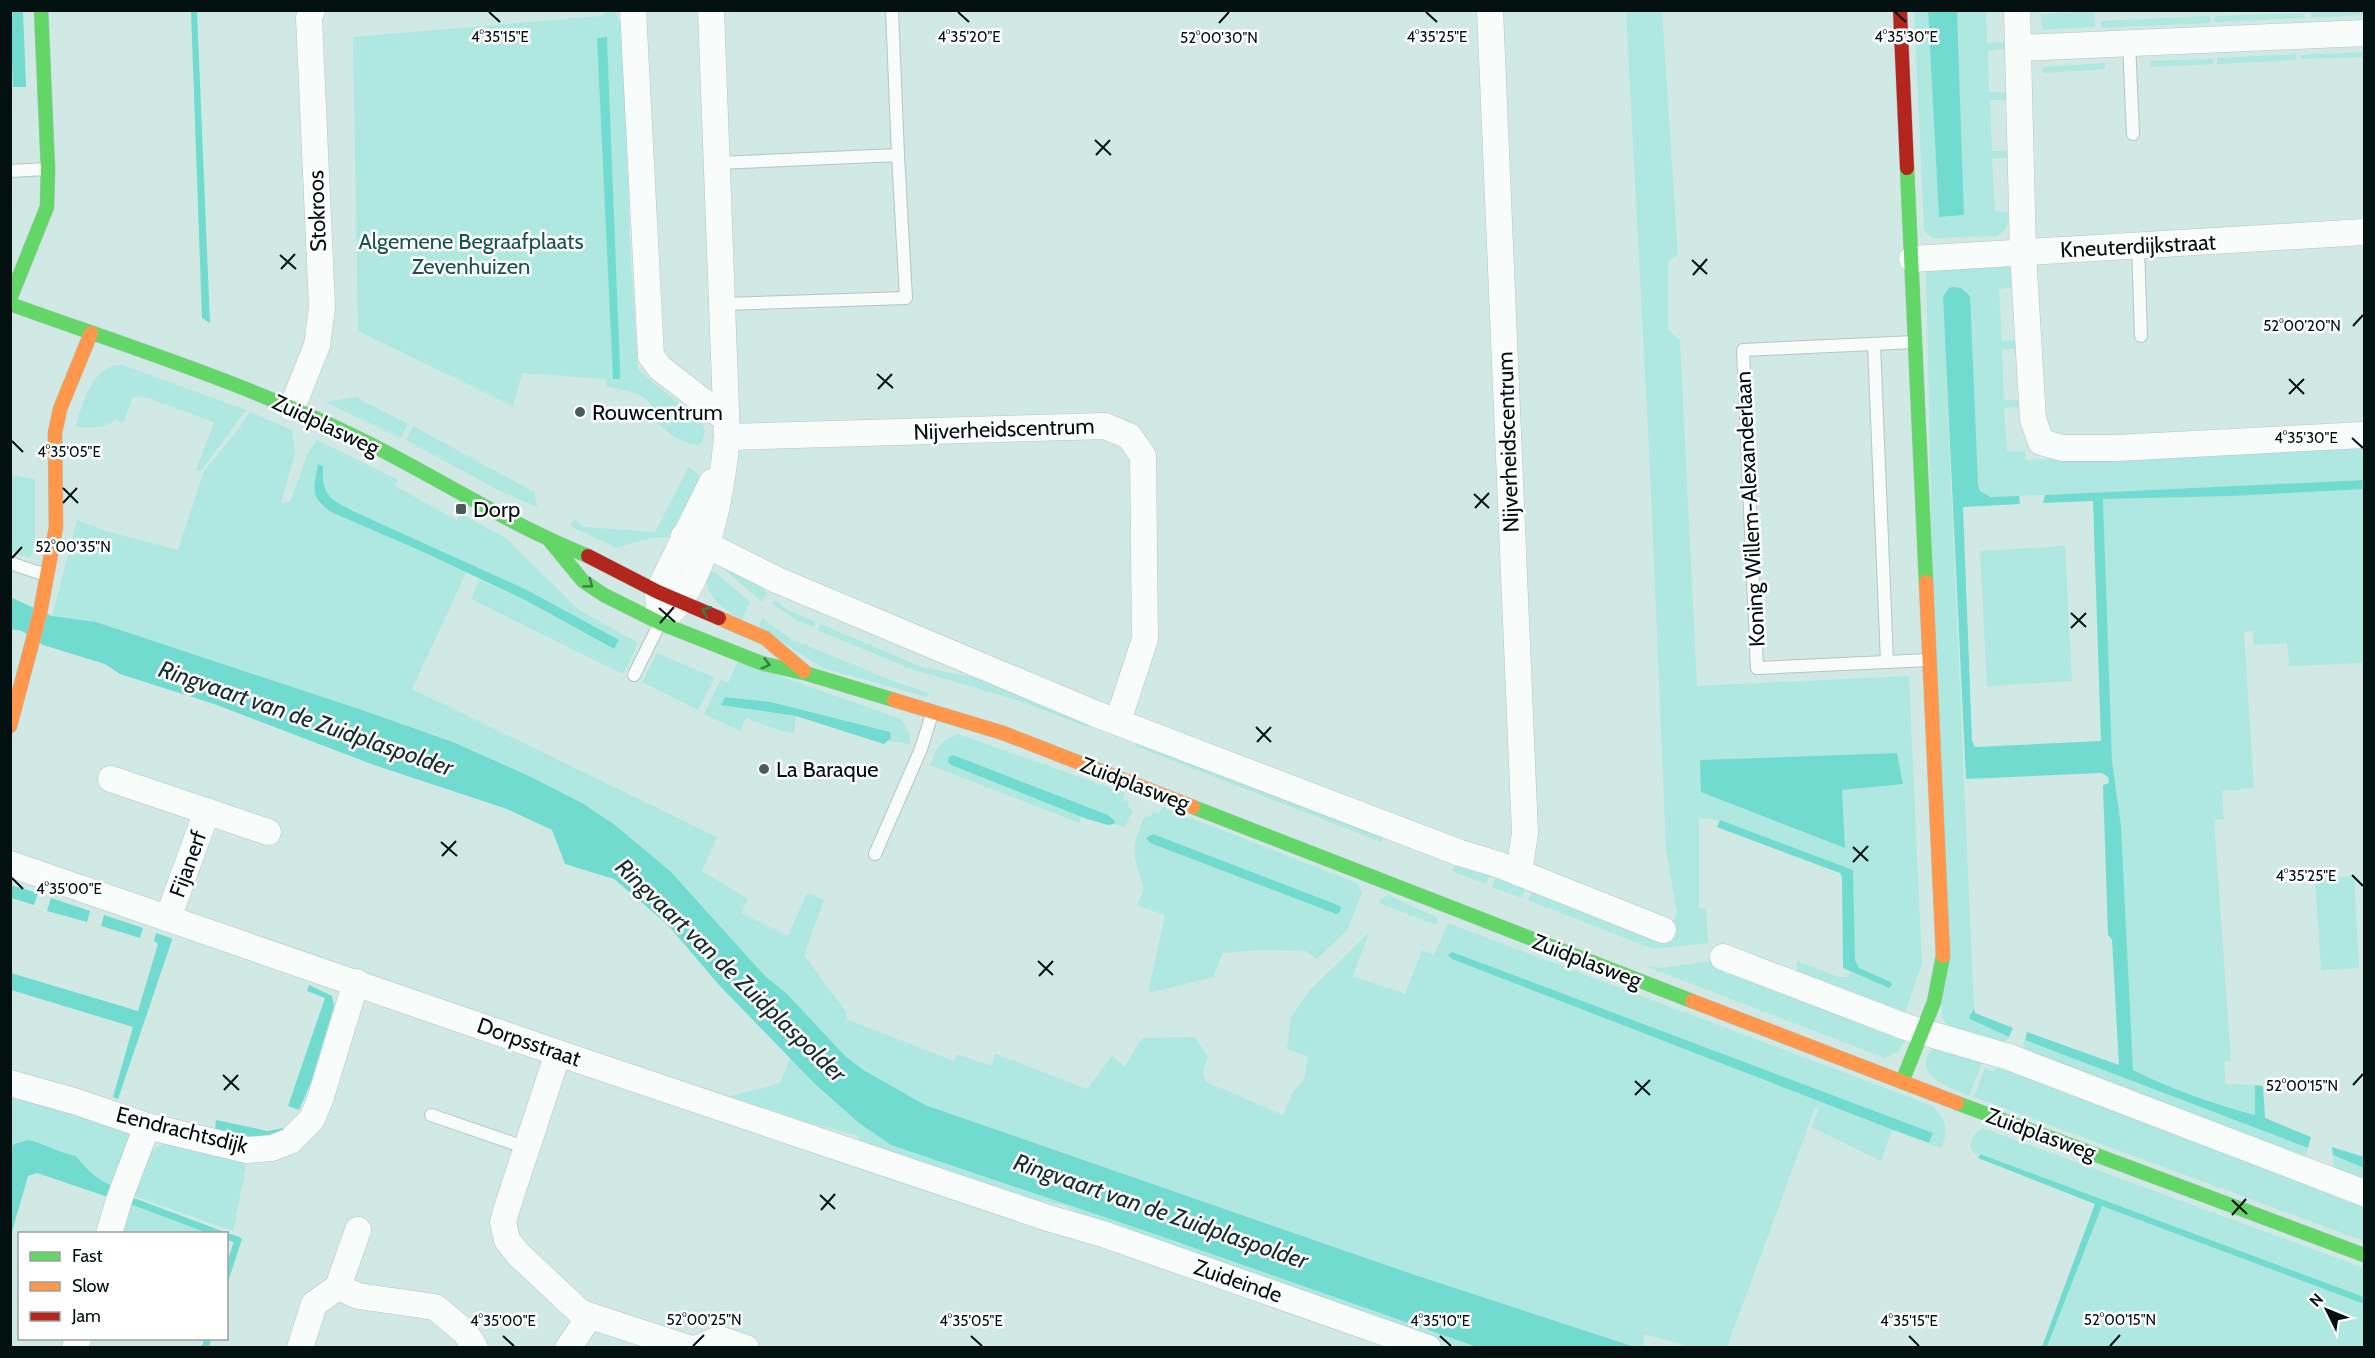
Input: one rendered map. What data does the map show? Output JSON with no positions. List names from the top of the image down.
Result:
{
  "streets": {
    "main road": ["Zuidplasweg"],
    "street": [
      "Stokroos",
      "Kneuterdijkstraat",
      "Nijverheidscentrum",
      "Fijanerf",
      "Dorpsstraat",
      "Eendrachtsdijk",
      "Zuideinde"
    ],
    "lane": ["Koning Willem-Alexanderlaan"]
  },
  "crossings": [
    ["Stokroos", "Zuidplasweg"],
    ["Fijanerf", "Dorpsstraat"],
    ["Dorpsstraat", "Eendrachtsdijk"],
    ["Dorpsstraat", "Zuideinde"]
  ],
  "water": ["Ringvaart van de Zuidplaspolder"],
  "parks": ["Algemene Begraafplaats Zevenhuizen"],
  "places": {
    "other": ["Rouwcentrum", "La Baraque"],
    "transit": ["Dorp"]
  },
  "legend": ["Fast", "Slow", "Jam"],
  "north": "top left",
  "coordinates": [
    "4°35'15\"E",
    "4°35'20\"E",
    "4°35'25\"E",
    "4°35'30\"E",
    "52°00'30\"N",
    "52°00'20\"N",
    "4°35'05\"E",
    "52°00'35\"N",
    "4°35'00\"E",
    "52°00'15\"N",
    "52°00'25\"N",
    "4°35'10\"E"
  ]
}
